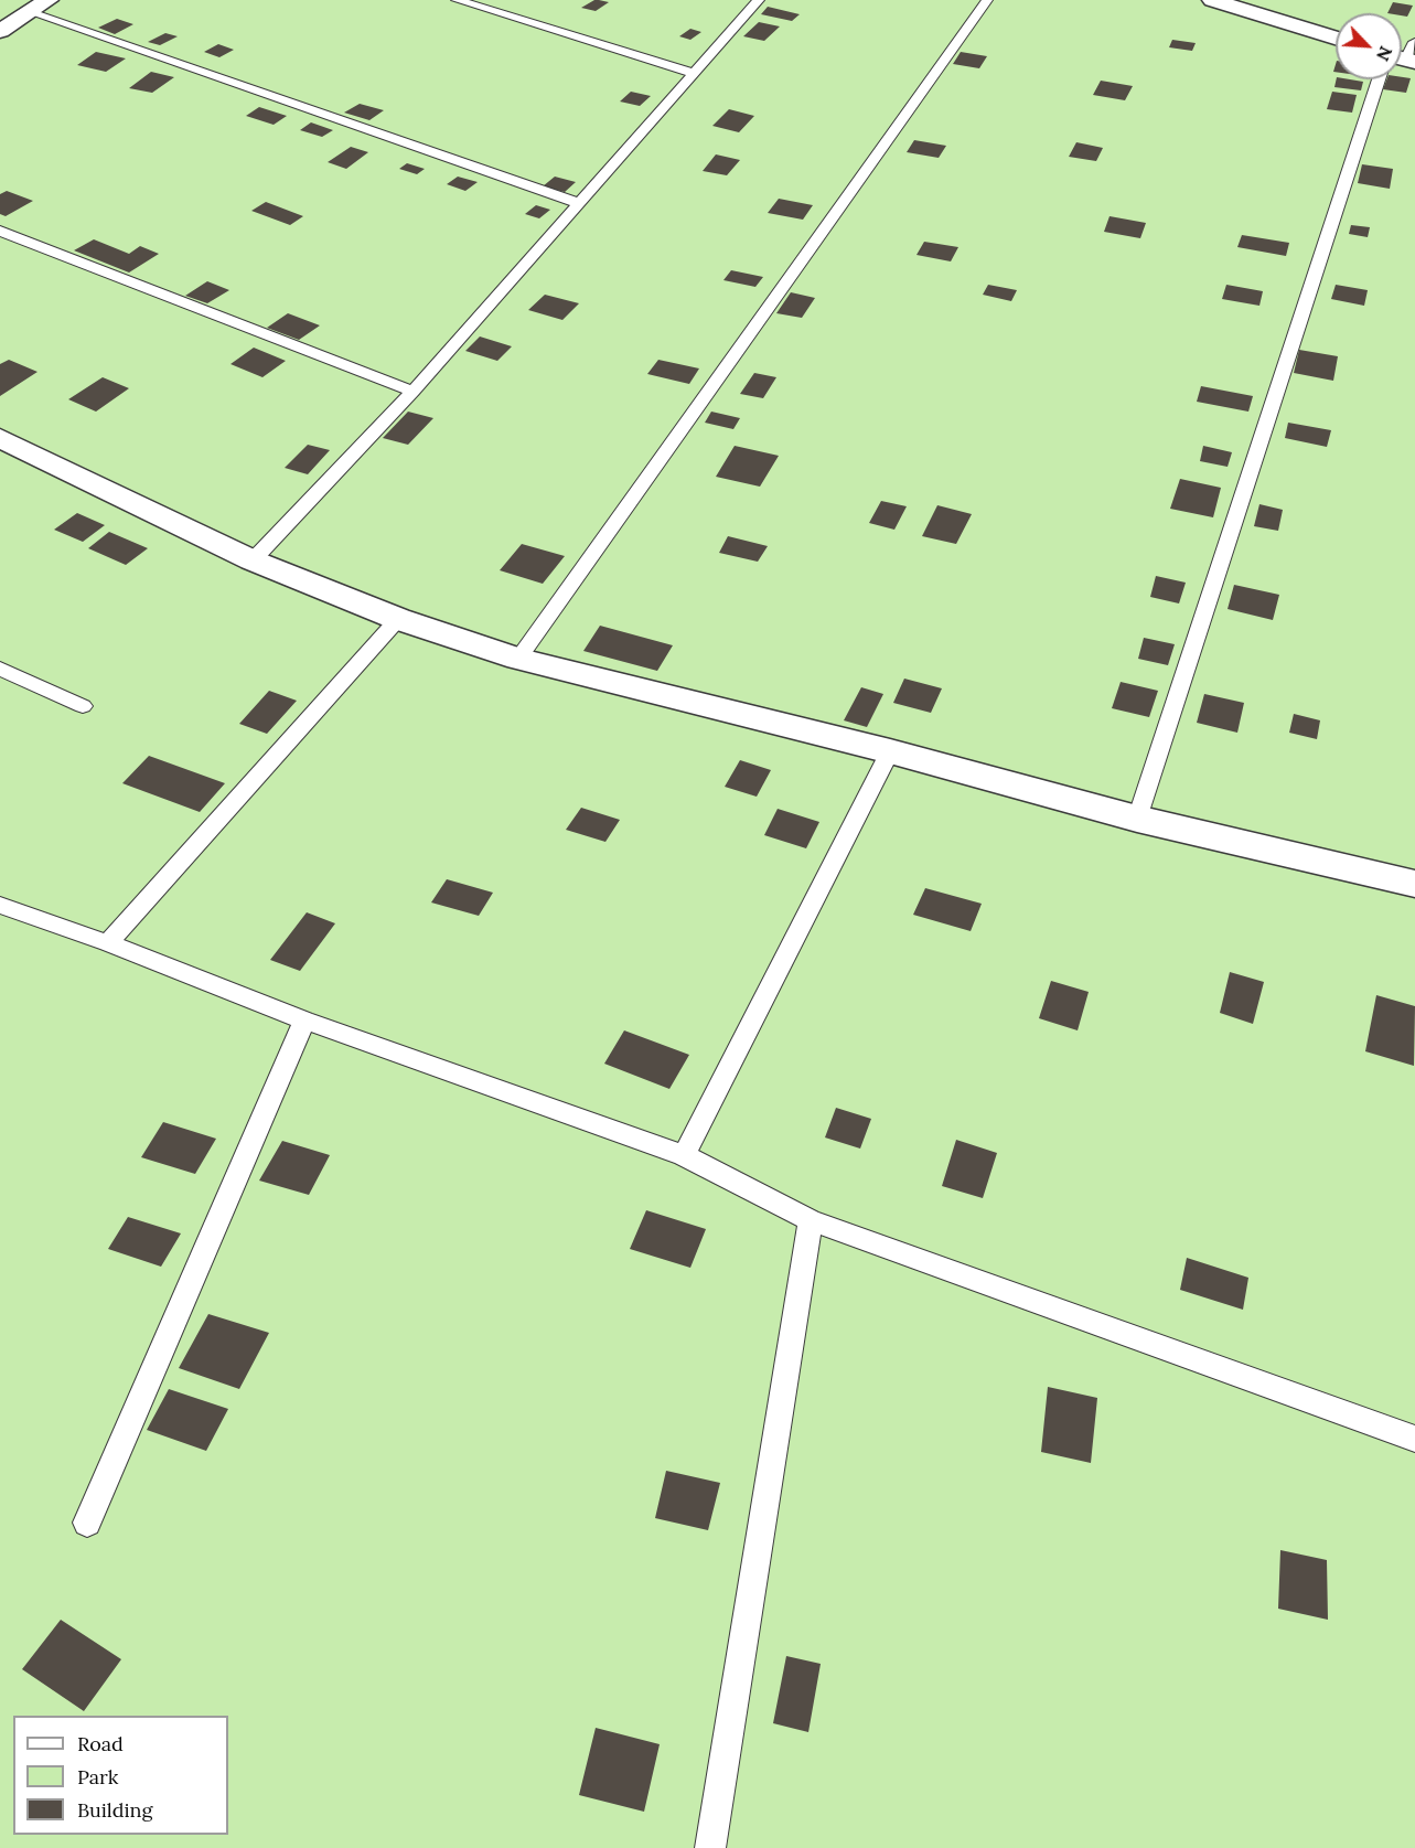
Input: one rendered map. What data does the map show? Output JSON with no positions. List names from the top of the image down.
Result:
{
  "legend": ["Road", "Park", "Building"],
  "north": "bottom right"
}
